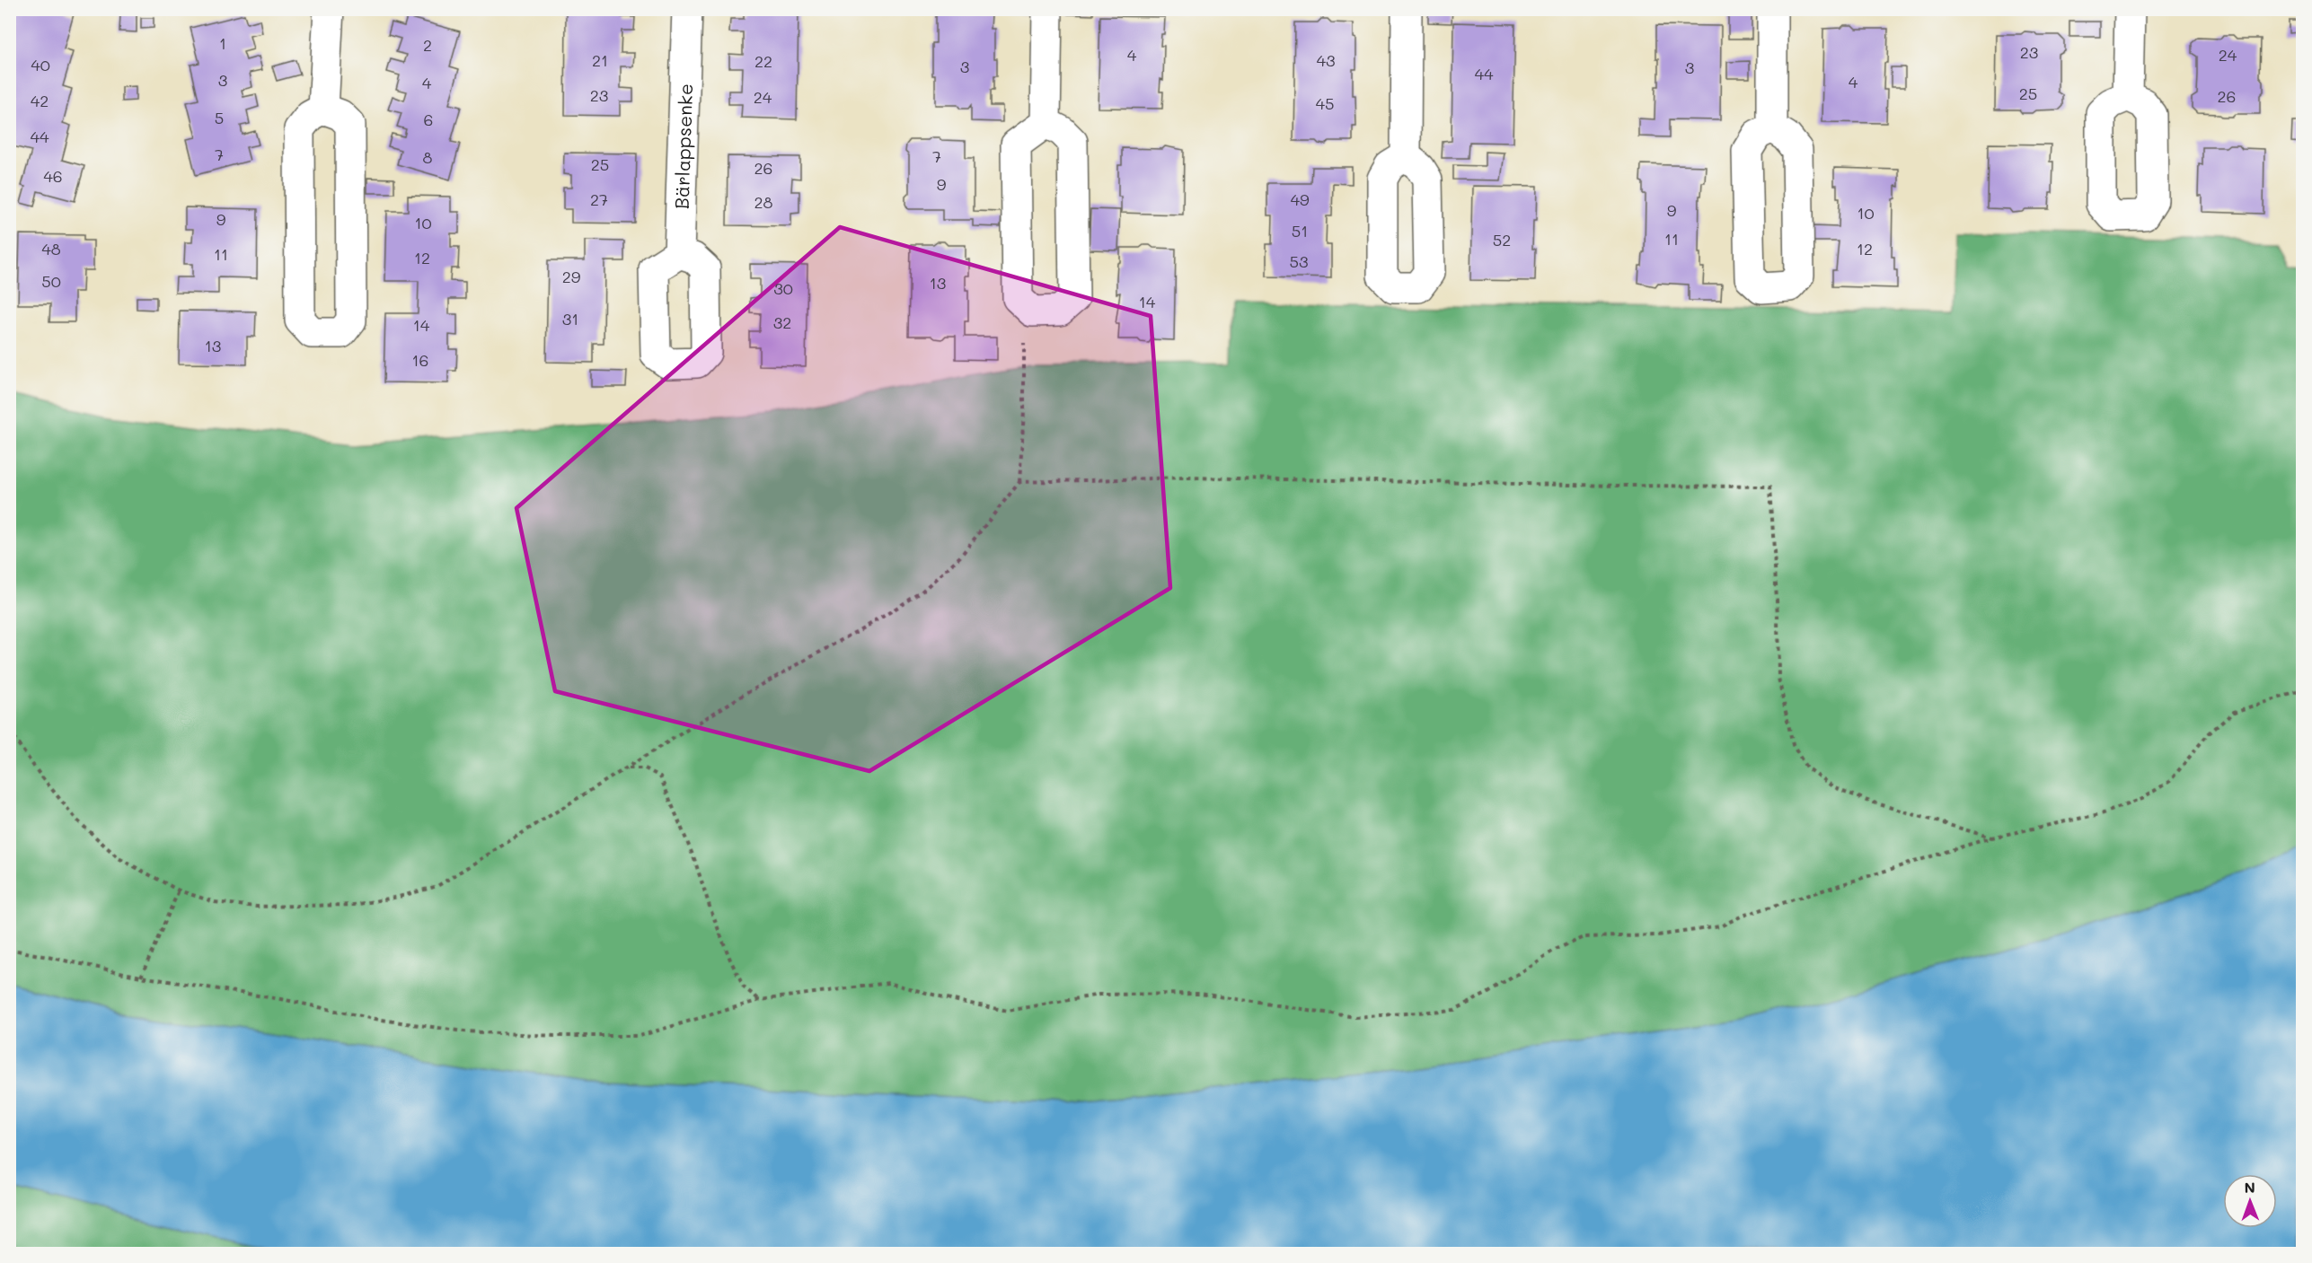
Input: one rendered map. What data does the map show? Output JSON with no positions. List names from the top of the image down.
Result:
{
  "streets": {
    "street": ["Bärlappsenke"]
  },
  "house_numbers": [
    "1",
    "2",
    "23",
    "4",
    "24",
    "21",
    "43",
    "22",
    "40",
    "3",
    "3",
    "44",
    "3",
    "4",
    "4",
    "25",
    "23",
    "26",
    "24",
    "42",
    "45",
    "5",
    "6",
    "44",
    "7",
    "7",
    "8",
    "25",
    "26",
    "46",
    "9",
    "27",
    "49",
    "28",
    "9",
    "10",
    "9",
    "10",
    "51",
    "11",
    "52",
    "48",
    "12",
    "11",
    "12",
    "53",
    "29",
    "50",
    "13",
    "30",
    "14",
    "31",
    "32",
    "14",
    "13",
    "16"
  ],
  "north": "top"
}
